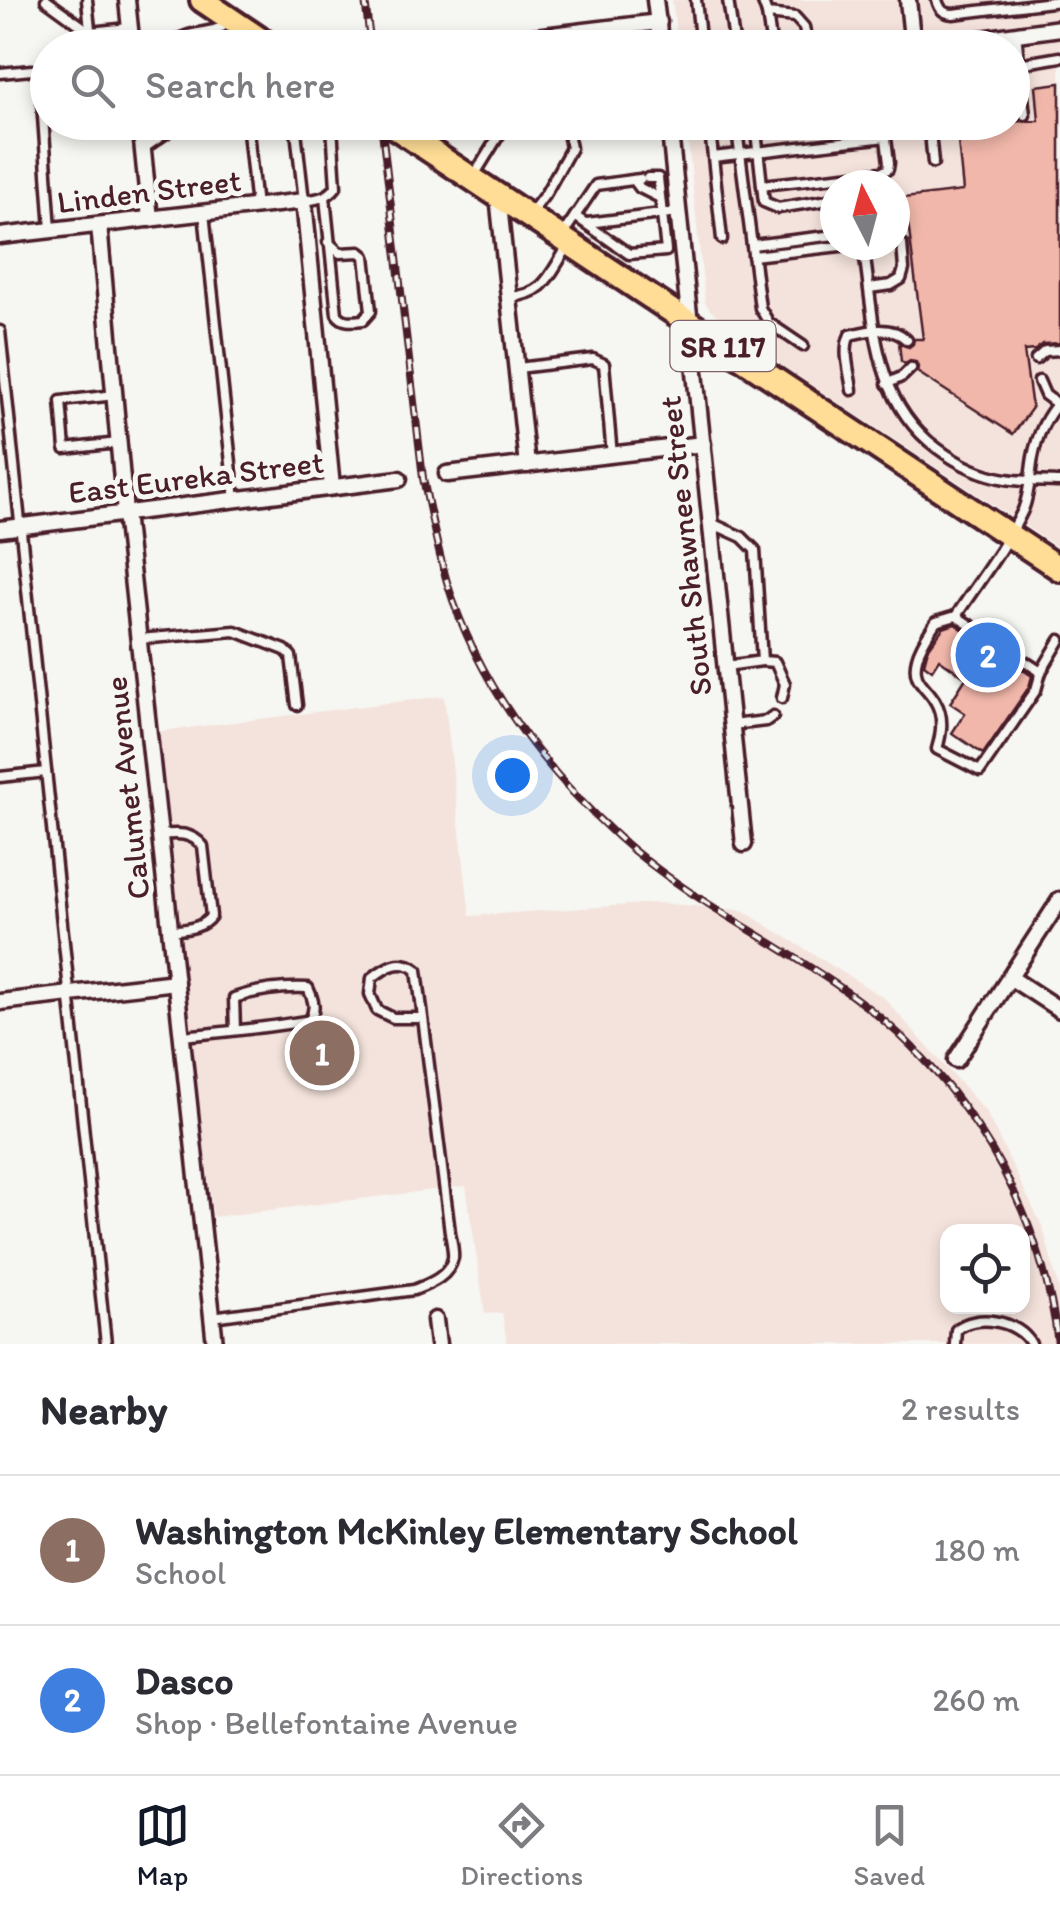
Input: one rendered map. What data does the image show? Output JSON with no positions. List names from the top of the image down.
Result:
{
  "streets": {
    "main road": ["SR 117"],
    "street": [
      "Linden Street",
      "East Eureka Street",
      "South Shawnee Street",
      "Calumet Avenue"
    ]
  },
  "crossings": [
    ["Linden Street", "Calumet Avenue"],
    ["SR 117", "South Shawnee Street"],
    ["East Eureka Street", "Calumet Avenue"]
  ],
  "north": "top",
  "page": {
    "search": "Search here",
    "pins": ["2", "1"],
    "heading": ["Nearby", "2 results"],
    "list": [
      {
        "mark": "1",
        "name": "Washington McKinley Elementary School",
        "note": "School",
        "value": "180 m"
      },
      {
        "mark": "2",
        "name": "Dasco",
        "note": "Shop · Bellefontaine Avenue",
        "value": "260 m"
      }
    ],
    "nav": ["Map", "Directions", "Saved"]
  }
}
